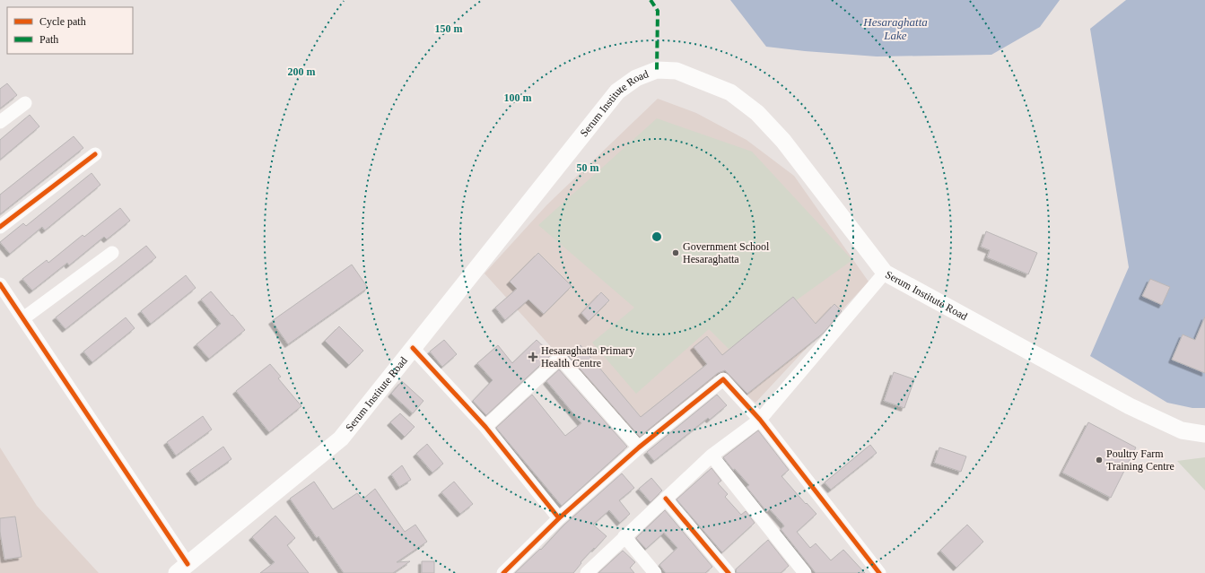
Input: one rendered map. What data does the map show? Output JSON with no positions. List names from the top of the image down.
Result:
{
  "streets": {
    "main road": ["Serum Institute Road"]
  },
  "water": ["Hesaraghatta Lake"],
  "places": {
    "other": ["Government School Hesaraghatta", "Poultry Farm Training Centre"],
    "health": ["Hesaraghatta Primary Health Centre"]
  },
  "legend": ["Cycle path", "Path"],
  "rings": [
    "150 m",
    "200 m",
    "100 m",
    "50 m"
  ]
}
